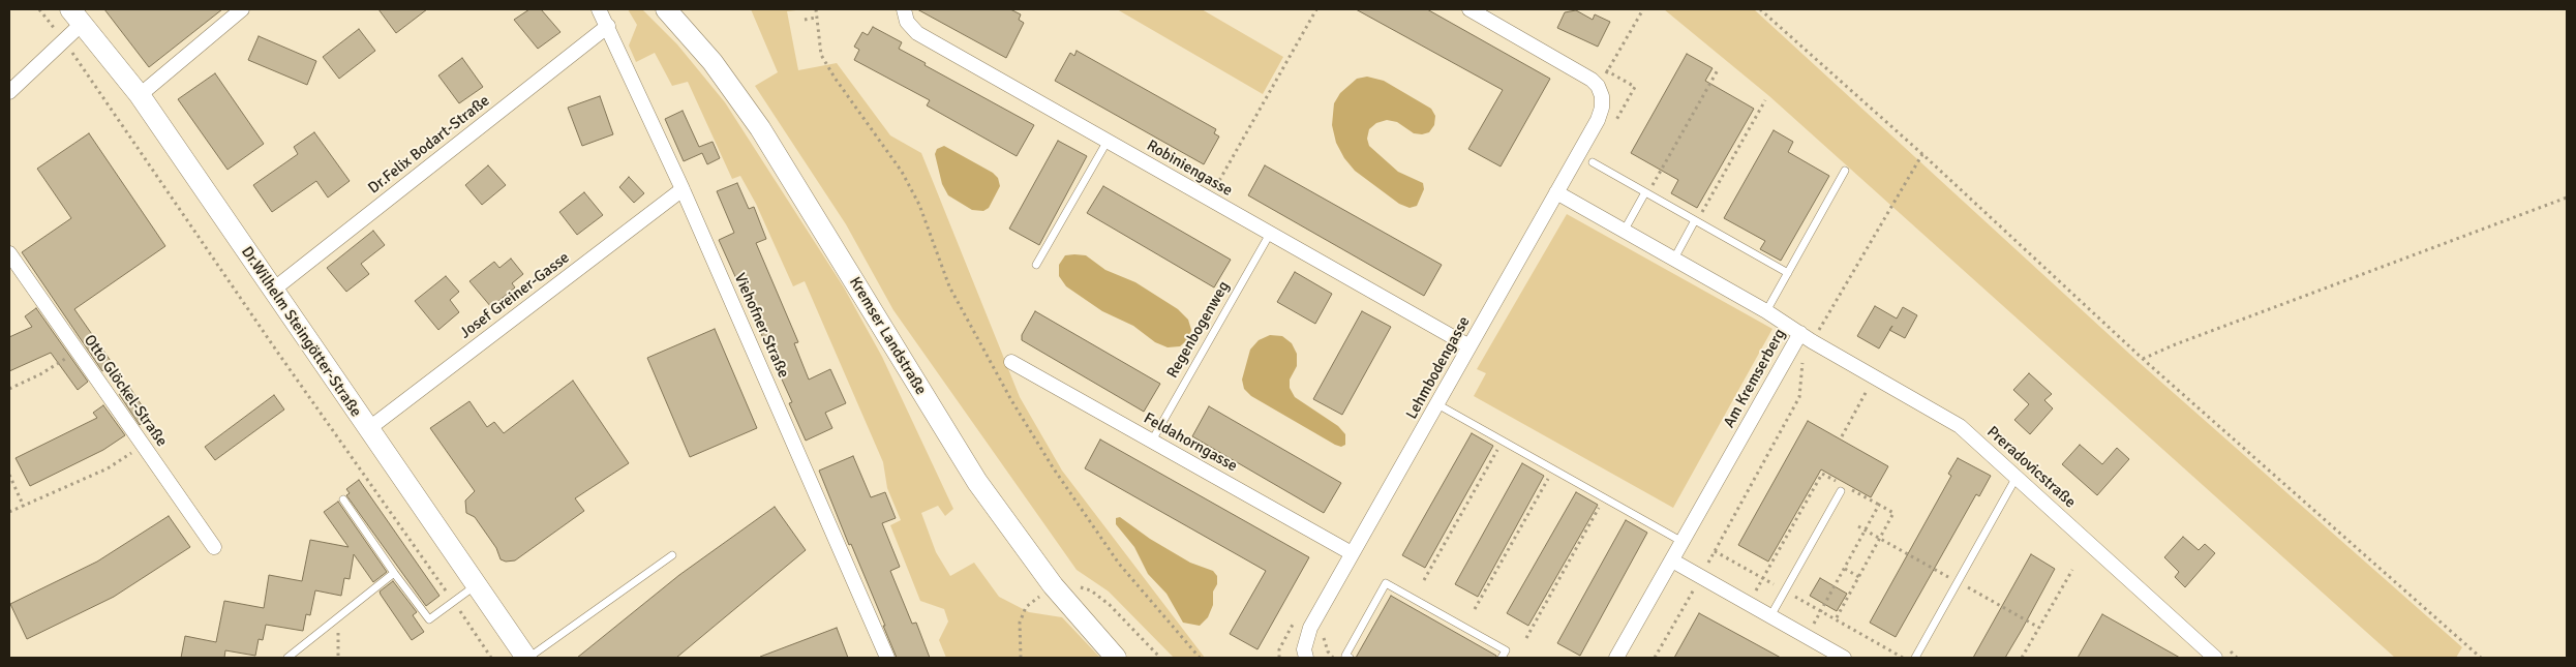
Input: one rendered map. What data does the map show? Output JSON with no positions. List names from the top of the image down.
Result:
{
  "streets": {
    "main road": ["Dr.Wilhelm Steingötter-Straße", "Kremser Landstraße"],
    "street": [
      "Dr.Felix Bodart-Straße",
      "Robiniengasse",
      "Josef Greiner-Gasse",
      "Viehofner Straße",
      "Lehmbodengasse",
      "Am Kremserberg",
      "Otto Glöckel-Straße",
      "Feldahorngasse",
      "Preradovicstraße"
    ],
    "lane": ["Regenbogenweg"]
  },
  "crossings": [
    ["Dr.Felix Bodart-Straße", "Viehofner Straße"],
    ["Dr.Felix Bodart-Straße", "Dr.Wilhelm Steingötter-Straße"],
    ["Robiniengasse", "Regenbogenweg"],
    ["Robiniengasse", "Lehmbodengasse"],
    ["Josef Greiner-Gasse", "Viehofner Straße"],
    ["Josef Greiner-Gasse", "Dr.Wilhelm Steingötter-Straße"],
    ["Regenbogenweg", "Feldahorngasse"],
    ["Lehmbodengasse", "Am Kremserberg"],
    ["Lehmbodengasse", "Feldahorngasse"],
    ["Am Kremserberg", "Preradovicstraße"]
  ]
}
